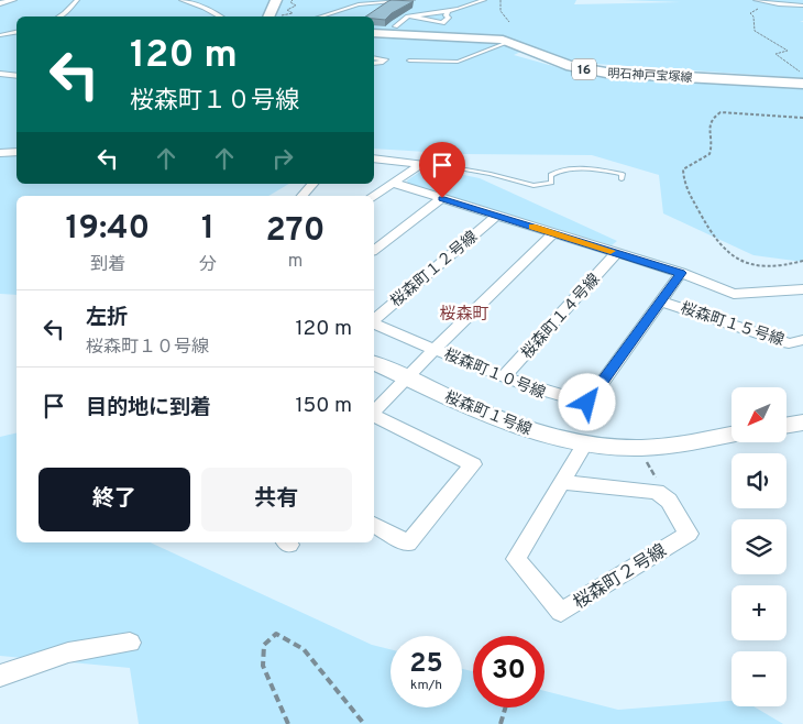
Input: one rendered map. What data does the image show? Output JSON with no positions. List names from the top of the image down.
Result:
{
  "streets": {
    "main road": ["16", "明石神戸宝塚線"],
    "street": [
      "桜森町１２号線",
      "桜森町１４号線",
      "桜森町１５号線",
      "桜森町１０号線",
      "桜森町１号線",
      "桜森町２号線"
    ]
  },
  "crossings": [
    ["桜森町１４号線", "桜森町１０号線"],
    ["桜森町１号線", "桜森町２号線"]
  ],
  "districts": ["桜森町"],
  "north": "bottom left",
  "page": {
    "turn": ["120 m", "桜森町１０号線"],
    "eta": [
      "19:40",
      "到着",
      "1",
      "分",
      "270",
      "m"
    ],
    "list": [
      {
        "name": "左折",
        "note": "桜森町１０号線",
        "value": "120 m"
      },
      {
        "name": "目的地に到着",
        "value": "150 m"
      }
    ],
    "map_buttons": ["+", "−"],
    "buttons": ["終了", "共有"],
    "speed": "25 km/h",
    "limit": "30"
  }
}
